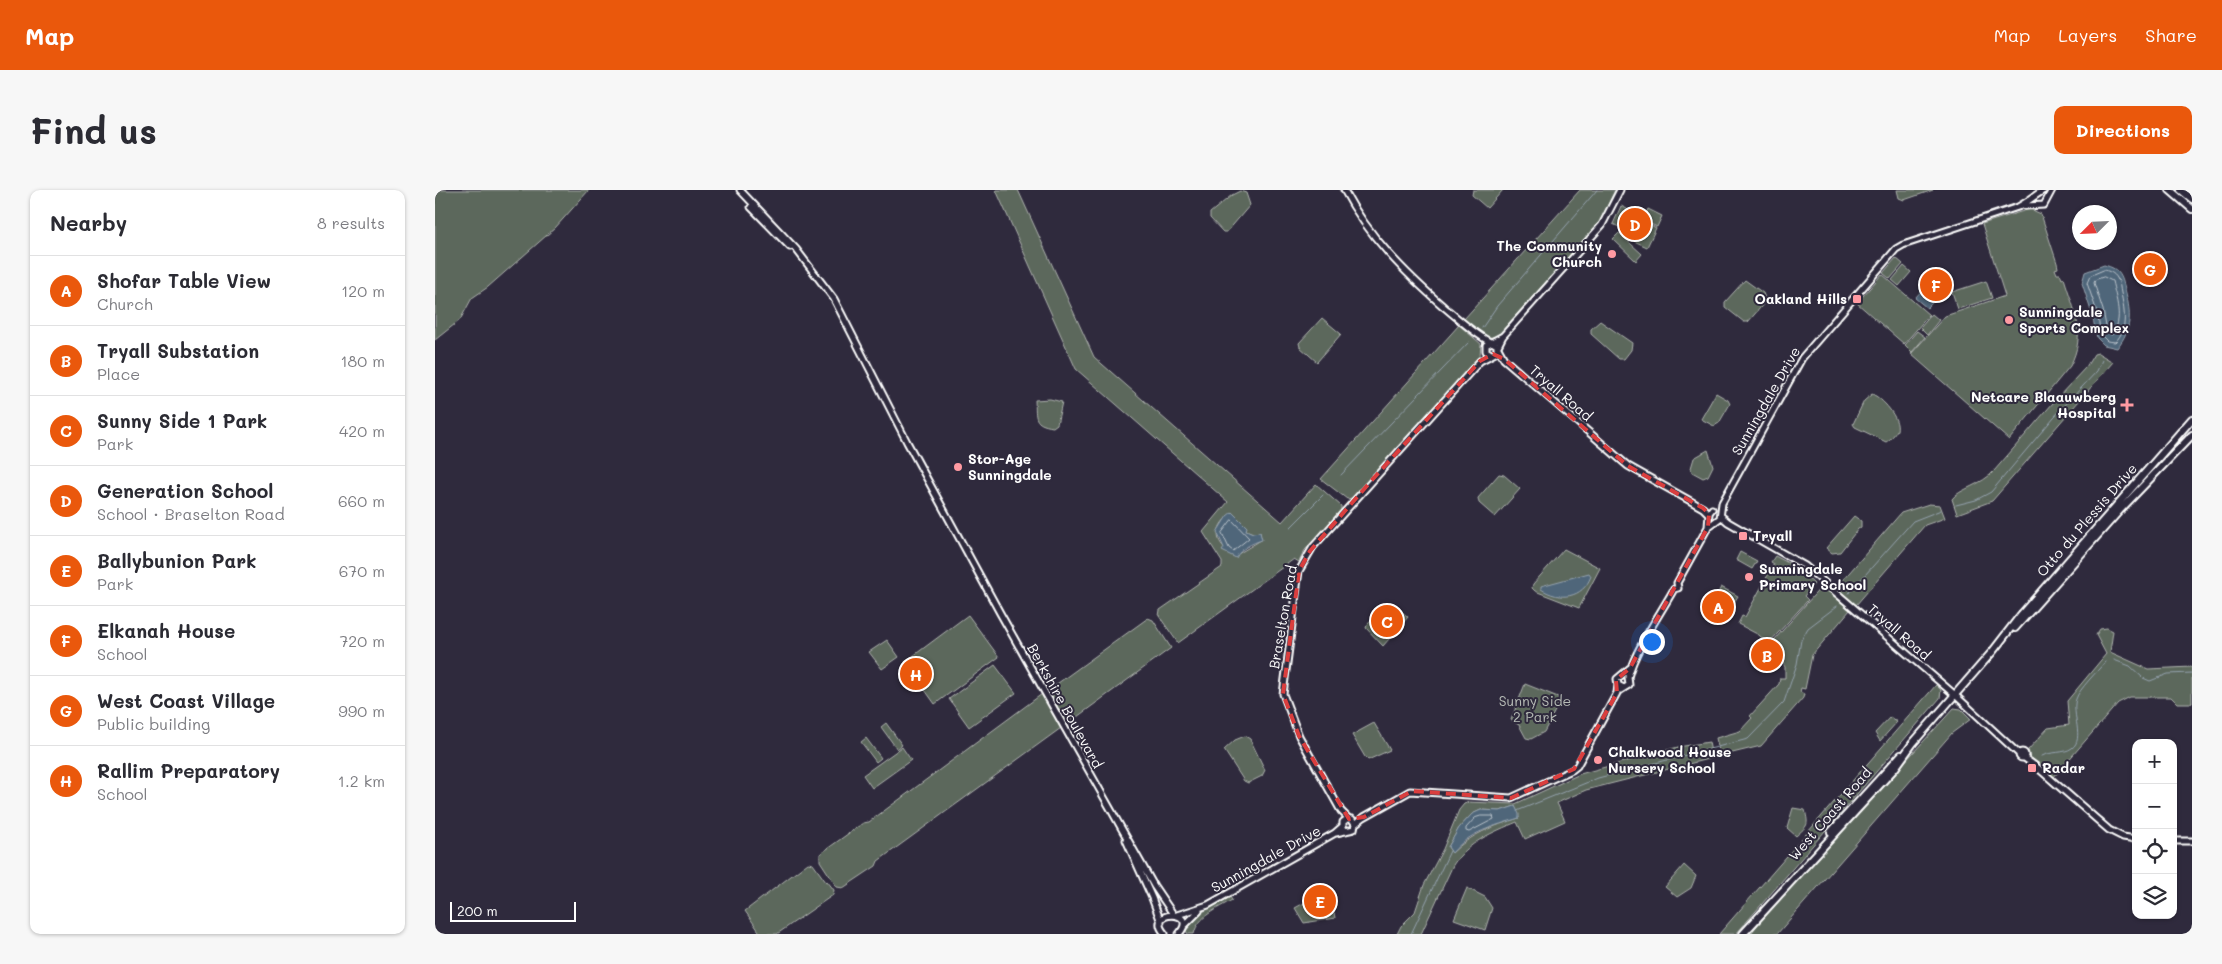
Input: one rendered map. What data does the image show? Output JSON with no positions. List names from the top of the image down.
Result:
{
  "streets": {
    "main road": ["Otto du Plessis Drive", "West Coast Road"],
    "street": [
      "Tryall Road",
      "Sunningdale Drive",
      "Braselton Road",
      "Berkshire Boulevard"
    ]
  },
  "crossings": [
    ["Tryall Road", "Sunningdale Drive"],
    ["Tryall Road", "Otto du Plessis Drive"],
    ["Tryall Road", "Braselton Road"],
    ["Tryall Road", "West Coast Road"],
    ["Sunningdale Drive", "Braselton Road"],
    ["Sunningdale Drive", "Berkshire Boulevard"],
    ["Otto du Plessis Drive", "West Coast Road"]
  ],
  "parks": ["Sunny Side 2 Park"],
  "places": {
    "other": [
      "The Community Church",
      "Sunningdale Sports Complex",
      "Stor-Age Sunningdale",
      "Sunningdale Primary School",
      "Chalkwood House Nursery School"
    ],
    "transit": ["Oakland Hills", "Tryall", "Radar"],
    "health": ["Netcare Blaauwberg Hospital"]
  },
  "scale_bar": "200 m",
  "north": "bottom left",
  "page": {
    "header": "Map",
    "nav": ["Map", "Layers", "Share"],
    "buttons": "Directions",
    "title": "Find us",
    "heading": ["Nearby", "8 results"],
    "pins": [
      "D",
      "G",
      "F",
      "A",
      "C",
      "B",
      "H",
      "E"
    ],
    "list": [
      {
        "mark": "A",
        "name": "Shofar Table View",
        "note": "Church",
        "value": "120 m"
      },
      {
        "mark": "B",
        "name": "Tryall Substation",
        "note": "Place",
        "value": "180 m"
      },
      {
        "mark": "C",
        "name": "Sunny Side 1 Park",
        "note": "Park",
        "value": "420 m"
      },
      {
        "mark": "D",
        "name": "Generation School",
        "note": "School · Braselton Road",
        "value": "660 m"
      },
      {
        "mark": "E",
        "name": "Ballybunion Park",
        "note": "Park",
        "value": "670 m"
      },
      {
        "mark": "F",
        "name": "Elkanah House",
        "note": "School",
        "value": "720 m"
      },
      {
        "mark": "G",
        "name": "West Coast Village",
        "note": "Public building",
        "value": "990 m"
      },
      {
        "mark": "H",
        "name": "Rallim Preparatory",
        "note": "School",
        "value": "1.2 km"
      }
    ],
    "map_buttons": ["+", "−"],
    "scale": "200 m"
  }
}
